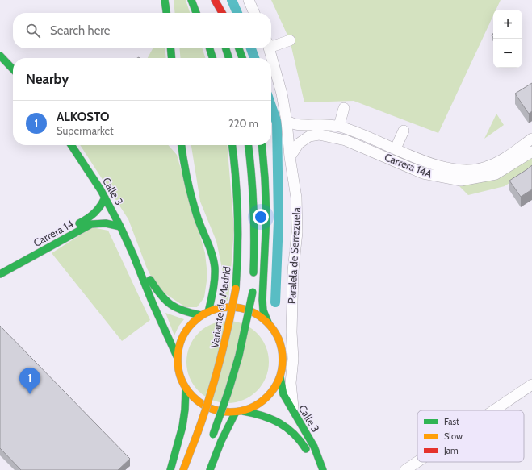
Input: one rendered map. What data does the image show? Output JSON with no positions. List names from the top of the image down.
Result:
{
  "streets": {
    "main road": ["Calle 3", "Carrera 14", "Variante de Madrid"],
    "street": ["Carrera 14A", "Paralela de Serrezuela"]
  },
  "crossings": [
    ["Carrera 14A", "Paralela de Serrezuela"],
    ["Calle 3", "Carrera 14"],
    ["Calle 3", "Paralela de Serrezuela"]
  ],
  "legend": ["Fast", "Slow", "Jam"],
  "page": {
    "map_buttons": ["+", "−"],
    "search": "Search here",
    "heading": "Nearby",
    "list": [
      {
        "mark": "1",
        "name": "ALKOSTO",
        "note": "Supermarket",
        "value": "220 m"
      }
    ],
    "pins": "1"
  }
}
